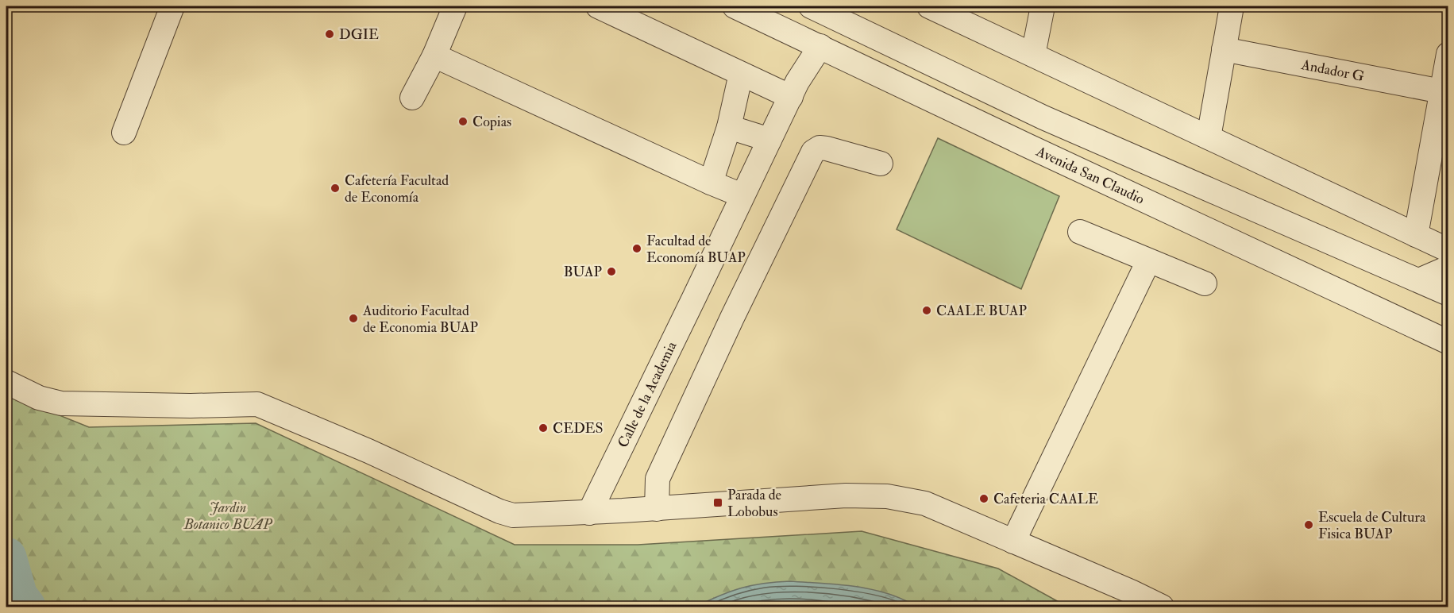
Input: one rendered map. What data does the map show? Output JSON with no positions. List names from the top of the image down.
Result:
{
  "streets": {
    "street": ["Andador G", "Avenida San Claudio", "Calle de la Academia"]
  },
  "crossings": [
    ["Avenida San Claudio", "Calle de la Academia"]
  ],
  "parks": ["Jardin Botanico BUAP"],
  "places": {
    "other": [
      "DGIE",
      "Copias",
      "Cafetería Facultad de Economía",
      "Facultad de Economía BUAP",
      "BUAP",
      "CAALE BUAP",
      "Auditorio Facultad de Economia BUAP",
      "CEDES",
      "Cafeteria CAALE",
      "Escuela de Cultura Fisica BUAP"
    ],
    "transit": ["Parada de Lobobus"]
  }
}
